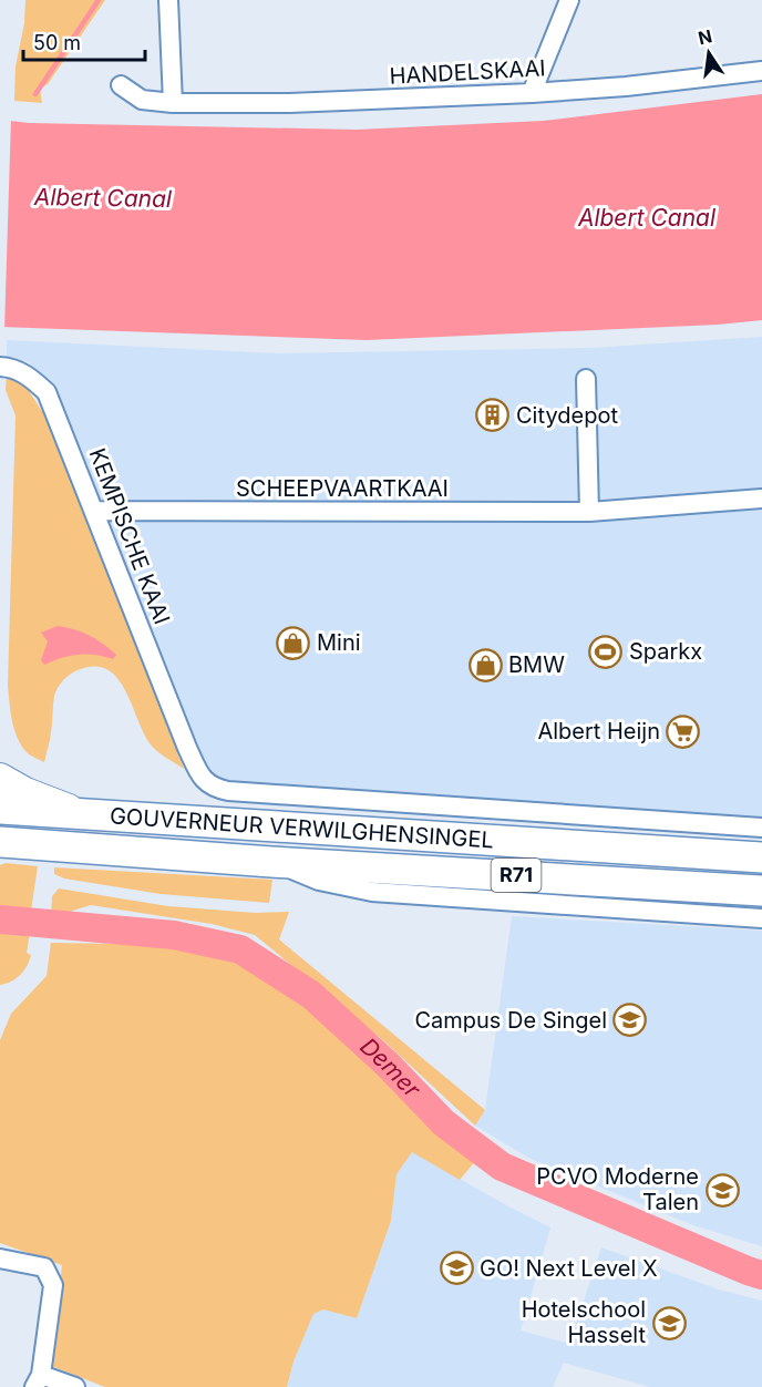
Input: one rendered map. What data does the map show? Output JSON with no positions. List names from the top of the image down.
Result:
{
  "streets": {
    "highway": ["GOUVERNEUR VERWILGHENSINGEL", "R71"],
    "street": ["HANDELSKAAI", "SCHEEPVAARTKAAI", "KEMPISCHE KAAI"]
  },
  "crossings": [
    ["SCHEEPVAARTKAAI", "KEMPISCHE KAAI"],
    ["KEMPISCHE KAAI", "GOUVERNEUR VERWILGHENSINGEL"]
  ],
  "water": ["Albert Canal", "Demer"],
  "places": {
    "building": ["Citydepot"],
    "shop": ["Mini", "BMW"],
    "sports": ["Sparkx"],
    "supermarket": ["Albert Heijn"],
    "school or university": [
      "Campus De Singel",
      "PCVO Moderne Talen",
      "GO! Next Level X",
      "Hotelschool Hasselt"
    ]
  },
  "scale_bar": "50 m",
  "north": "top"
}
